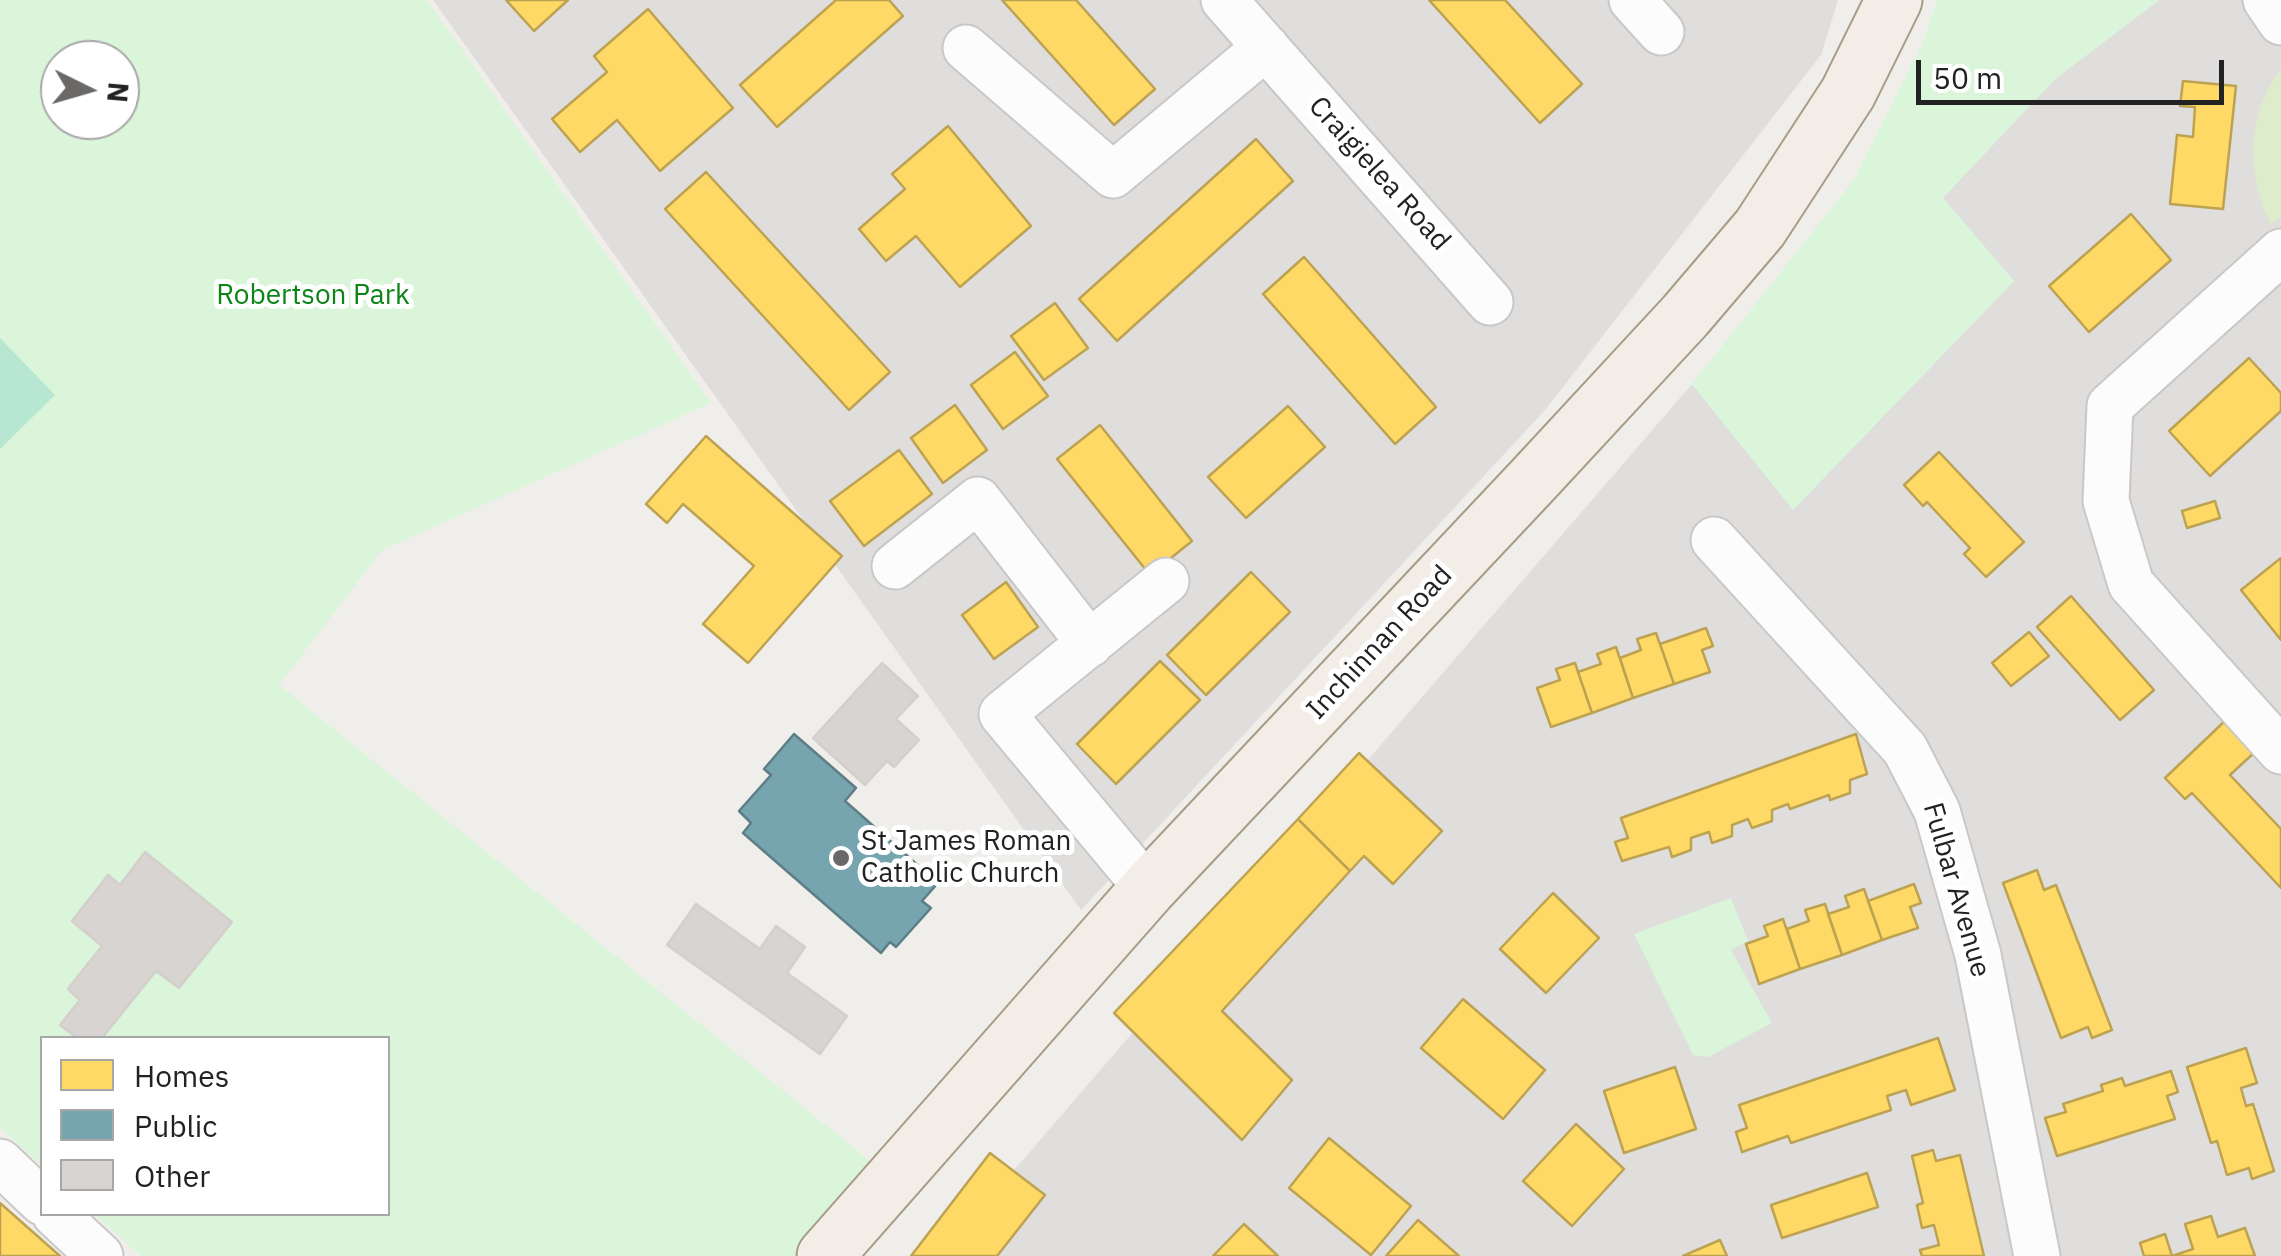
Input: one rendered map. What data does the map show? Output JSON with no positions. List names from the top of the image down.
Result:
{
  "streets": {
    "main road": ["Inchinnan Road"],
    "street": ["Craigielea Road", "Fulbar Avenue"]
  },
  "parks": ["Robertson Park"],
  "places": ["St James Roman Catholic Church"],
  "legend": ["Homes", "Public", "Other"],
  "scale_bar": "50 m",
  "north": "right"
}
